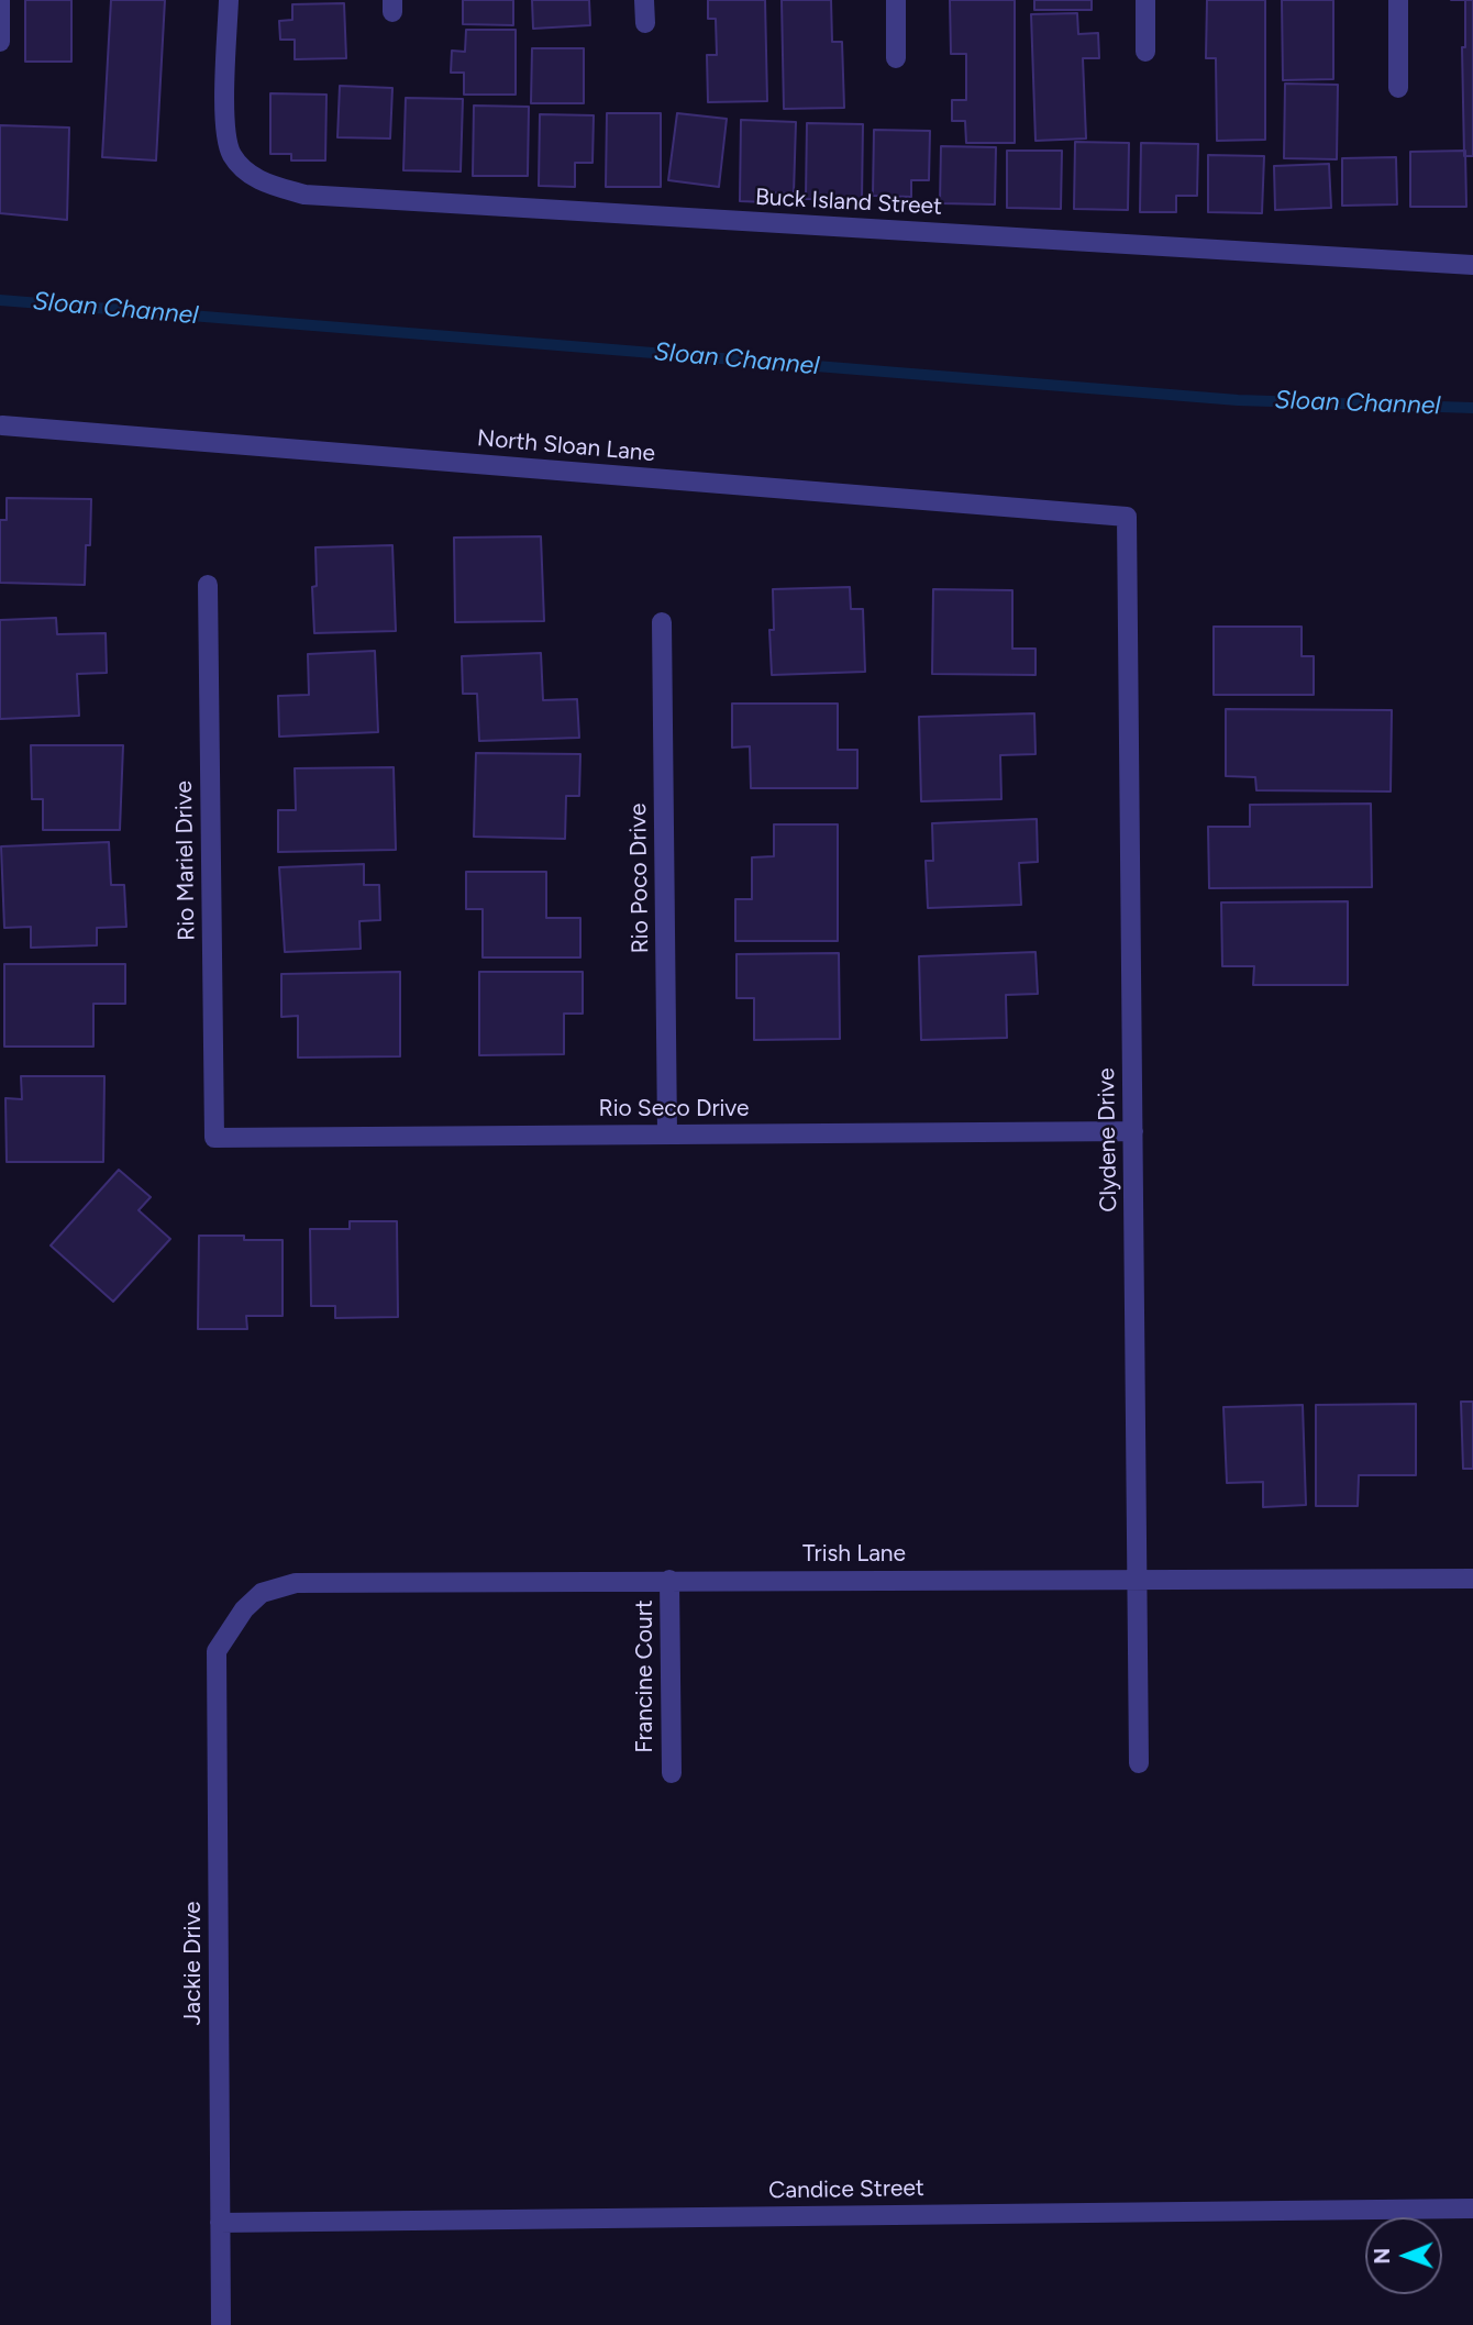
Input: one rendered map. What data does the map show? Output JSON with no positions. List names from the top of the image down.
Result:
{
  "streets": {
    "street": [
      "Buck Island Street",
      "North Sloan Lane",
      "Rio Mariel Drive",
      "Rio Poco Drive",
      "Rio Seco Drive",
      "Clydene Drive",
      "Trish Lane",
      "Francine Court",
      "Jackie Drive",
      "Candice Street"
    ]
  },
  "crossings": [
    ["North Sloan Lane", "Clydene Drive"],
    ["Rio Mariel Drive", "Rio Seco Drive"],
    ["Rio Poco Drive", "Rio Seco Drive"],
    ["Rio Seco Drive", "Clydene Drive"],
    ["Clydene Drive", "Trish Lane"],
    ["Trish Lane", "Francine Court"],
    ["Trish Lane", "Jackie Drive"],
    ["Jackie Drive", "Candice Street"]
  ],
  "water": ["Sloan Channel"],
  "north": "left"
}
